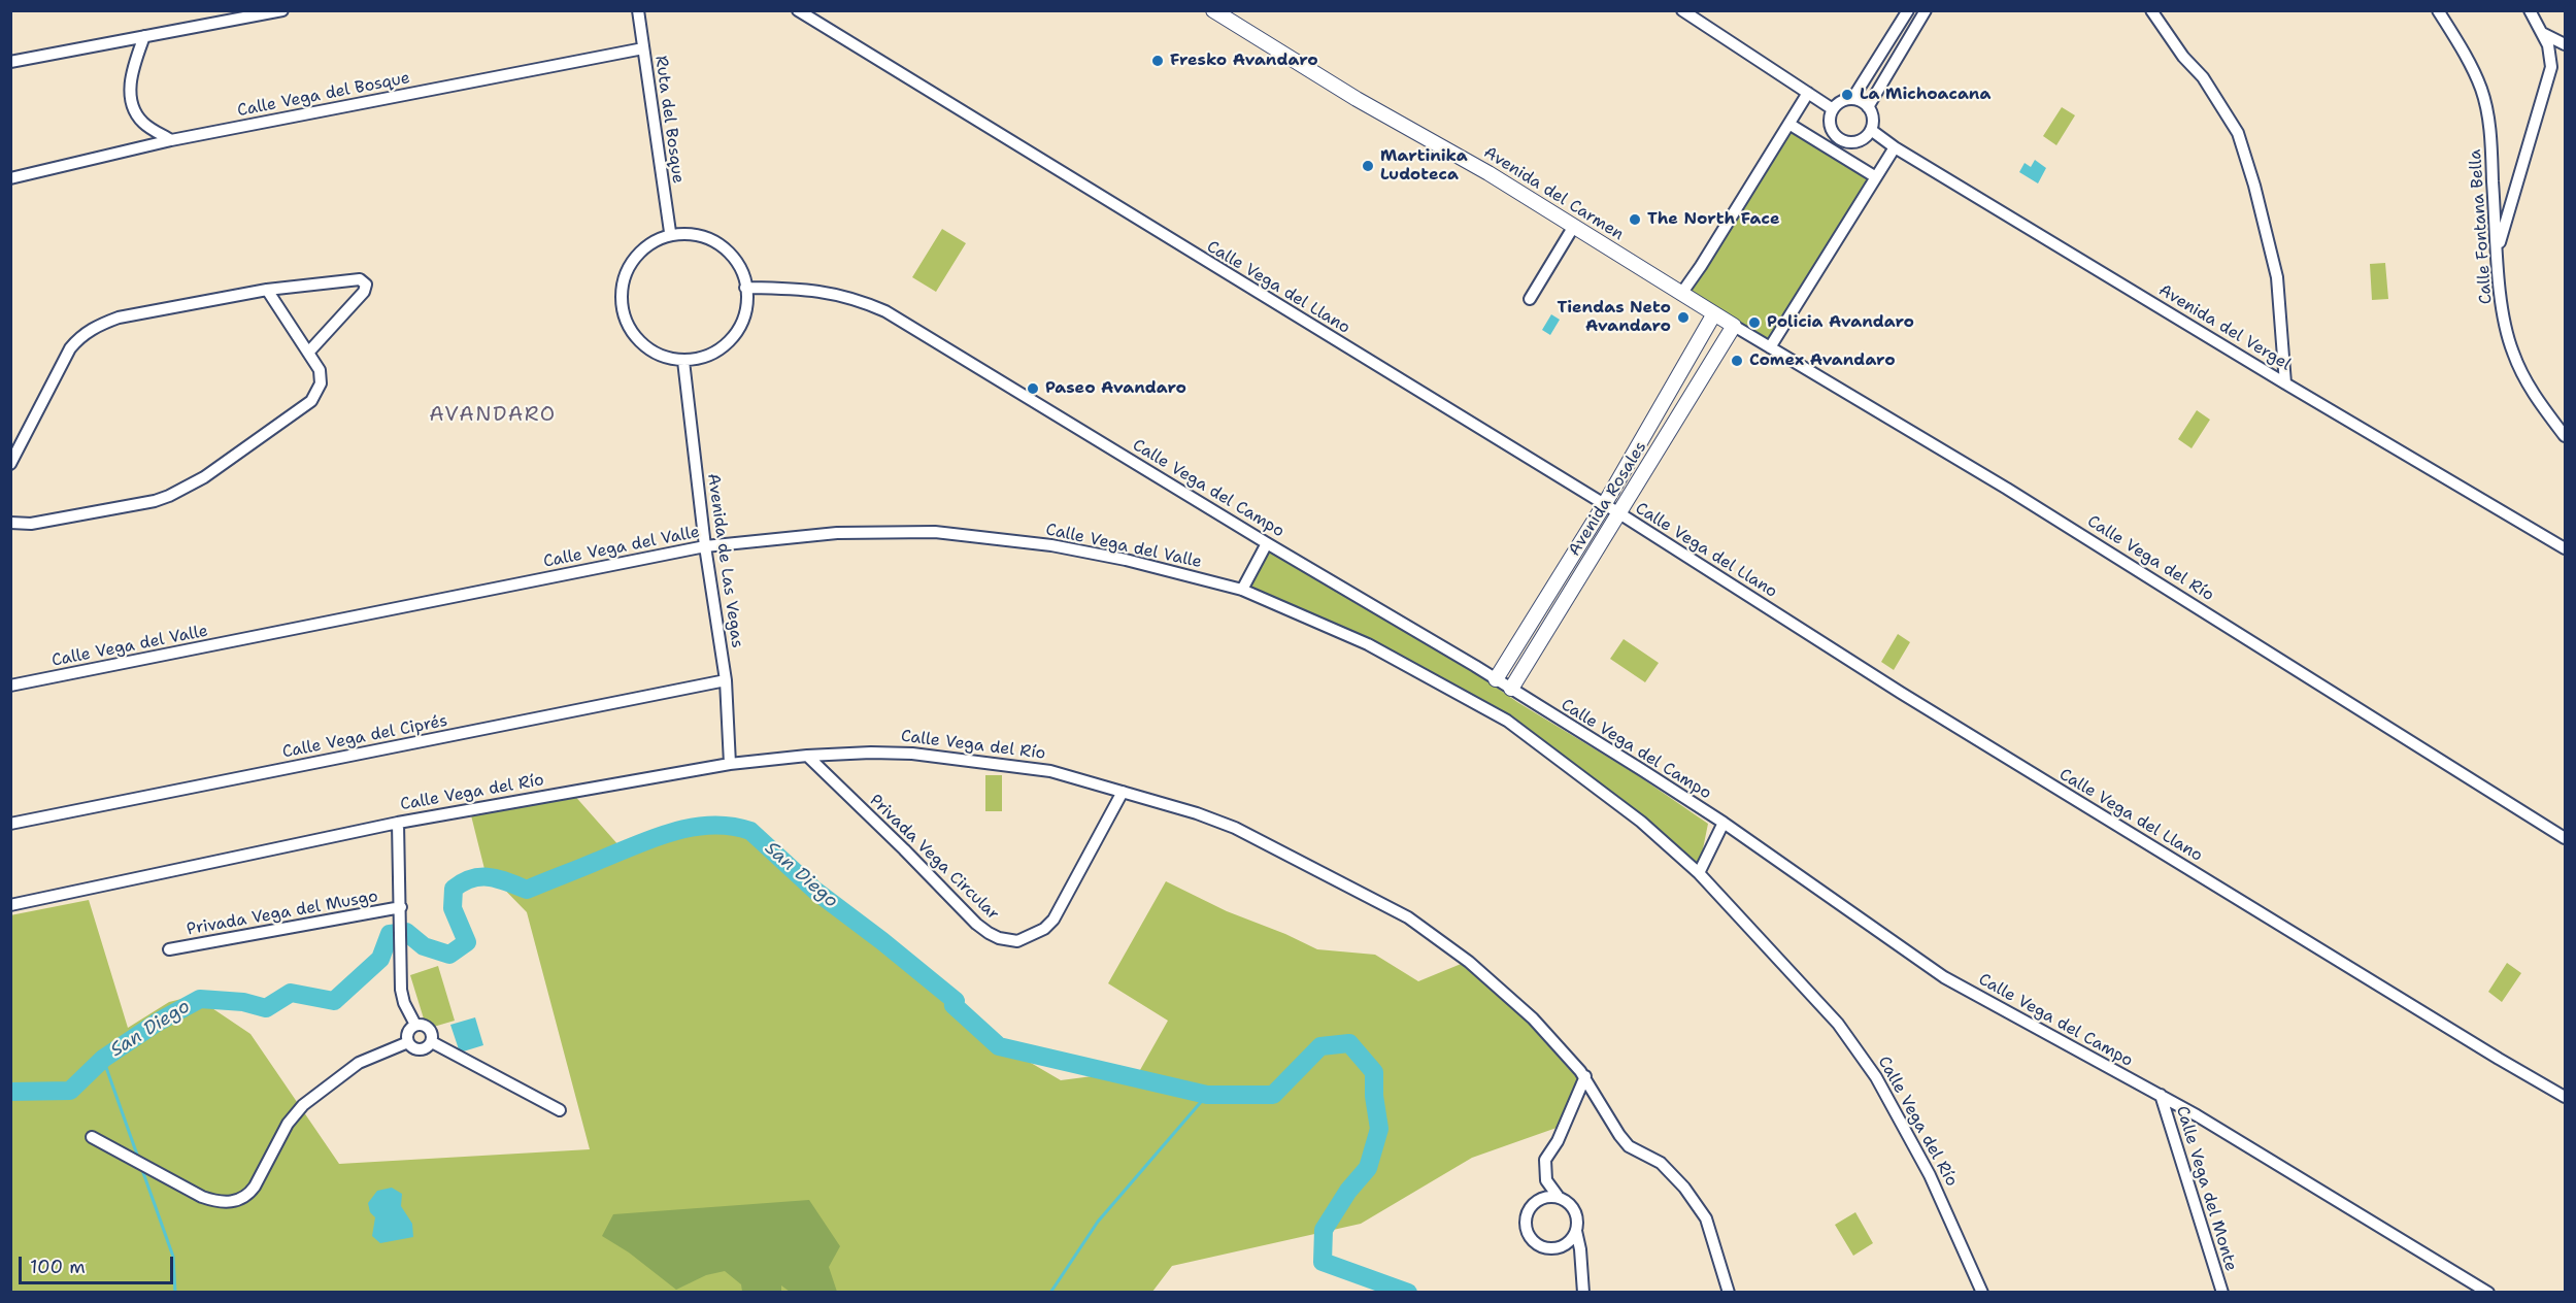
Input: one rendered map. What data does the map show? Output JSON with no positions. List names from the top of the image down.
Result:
{
  "streets": {
    "street": [
      "Calle Vega del Bosque",
      "Ruta del Bosque",
      "Avenida del Carmen",
      "Calle Fontana Bella",
      "Calle Vega del Llano",
      "Avenida del Vergel",
      "Calle Vega del Campo",
      "Avenida Rosales",
      "Calle Vega del Valle",
      "Calle Vega del Río",
      "Avenida de Las Vegas",
      "Calle Vega del Ciprés",
      "Privada Vega Circular",
      "Privada Vega del Musgo",
      "Calle Vega del Monte"
    ]
  },
  "crossings": [
    ["Calle Vega del Bosque", "Ruta del Bosque"],
    ["Ruta del Bosque", "Calle Vega del Campo"],
    ["Ruta del Bosque", "Avenida de Las Vegas"],
    ["Avenida del Carmen", "Avenida Rosales"],
    ["Avenida del Carmen", "Calle Vega del Río"],
    ["Calle Vega del Llano", "Avenida Rosales"],
    ["Calle Vega del Campo", "Avenida Rosales"],
    ["Calle Vega del Campo", "Avenida de Las Vegas"],
    ["Calle Vega del Campo", "Calle Vega del Monte"],
    ["Avenida Rosales", "Calle Vega del Río"],
    ["Calle Vega del Valle", "Avenida de Las Vegas"],
    ["Calle Vega del Río", "Avenida de Las Vegas"],
    ["Calle Vega del Río", "Privada Vega Circular"],
    ["Avenida de Las Vegas", "Calle Vega del Ciprés"]
  ],
  "districts": ["AVANDARO"],
  "water": ["San Diego"],
  "places": [
    "Fresko Avandaro",
    "La Michoacana",
    "Martinika Ludoteca",
    "The North Face",
    "Tiendas Neto Avandaro",
    "Policia Avandaro",
    "Comex Avandaro",
    "Paseo Avandaro"
  ],
  "scale_bar": "100 m"
}
